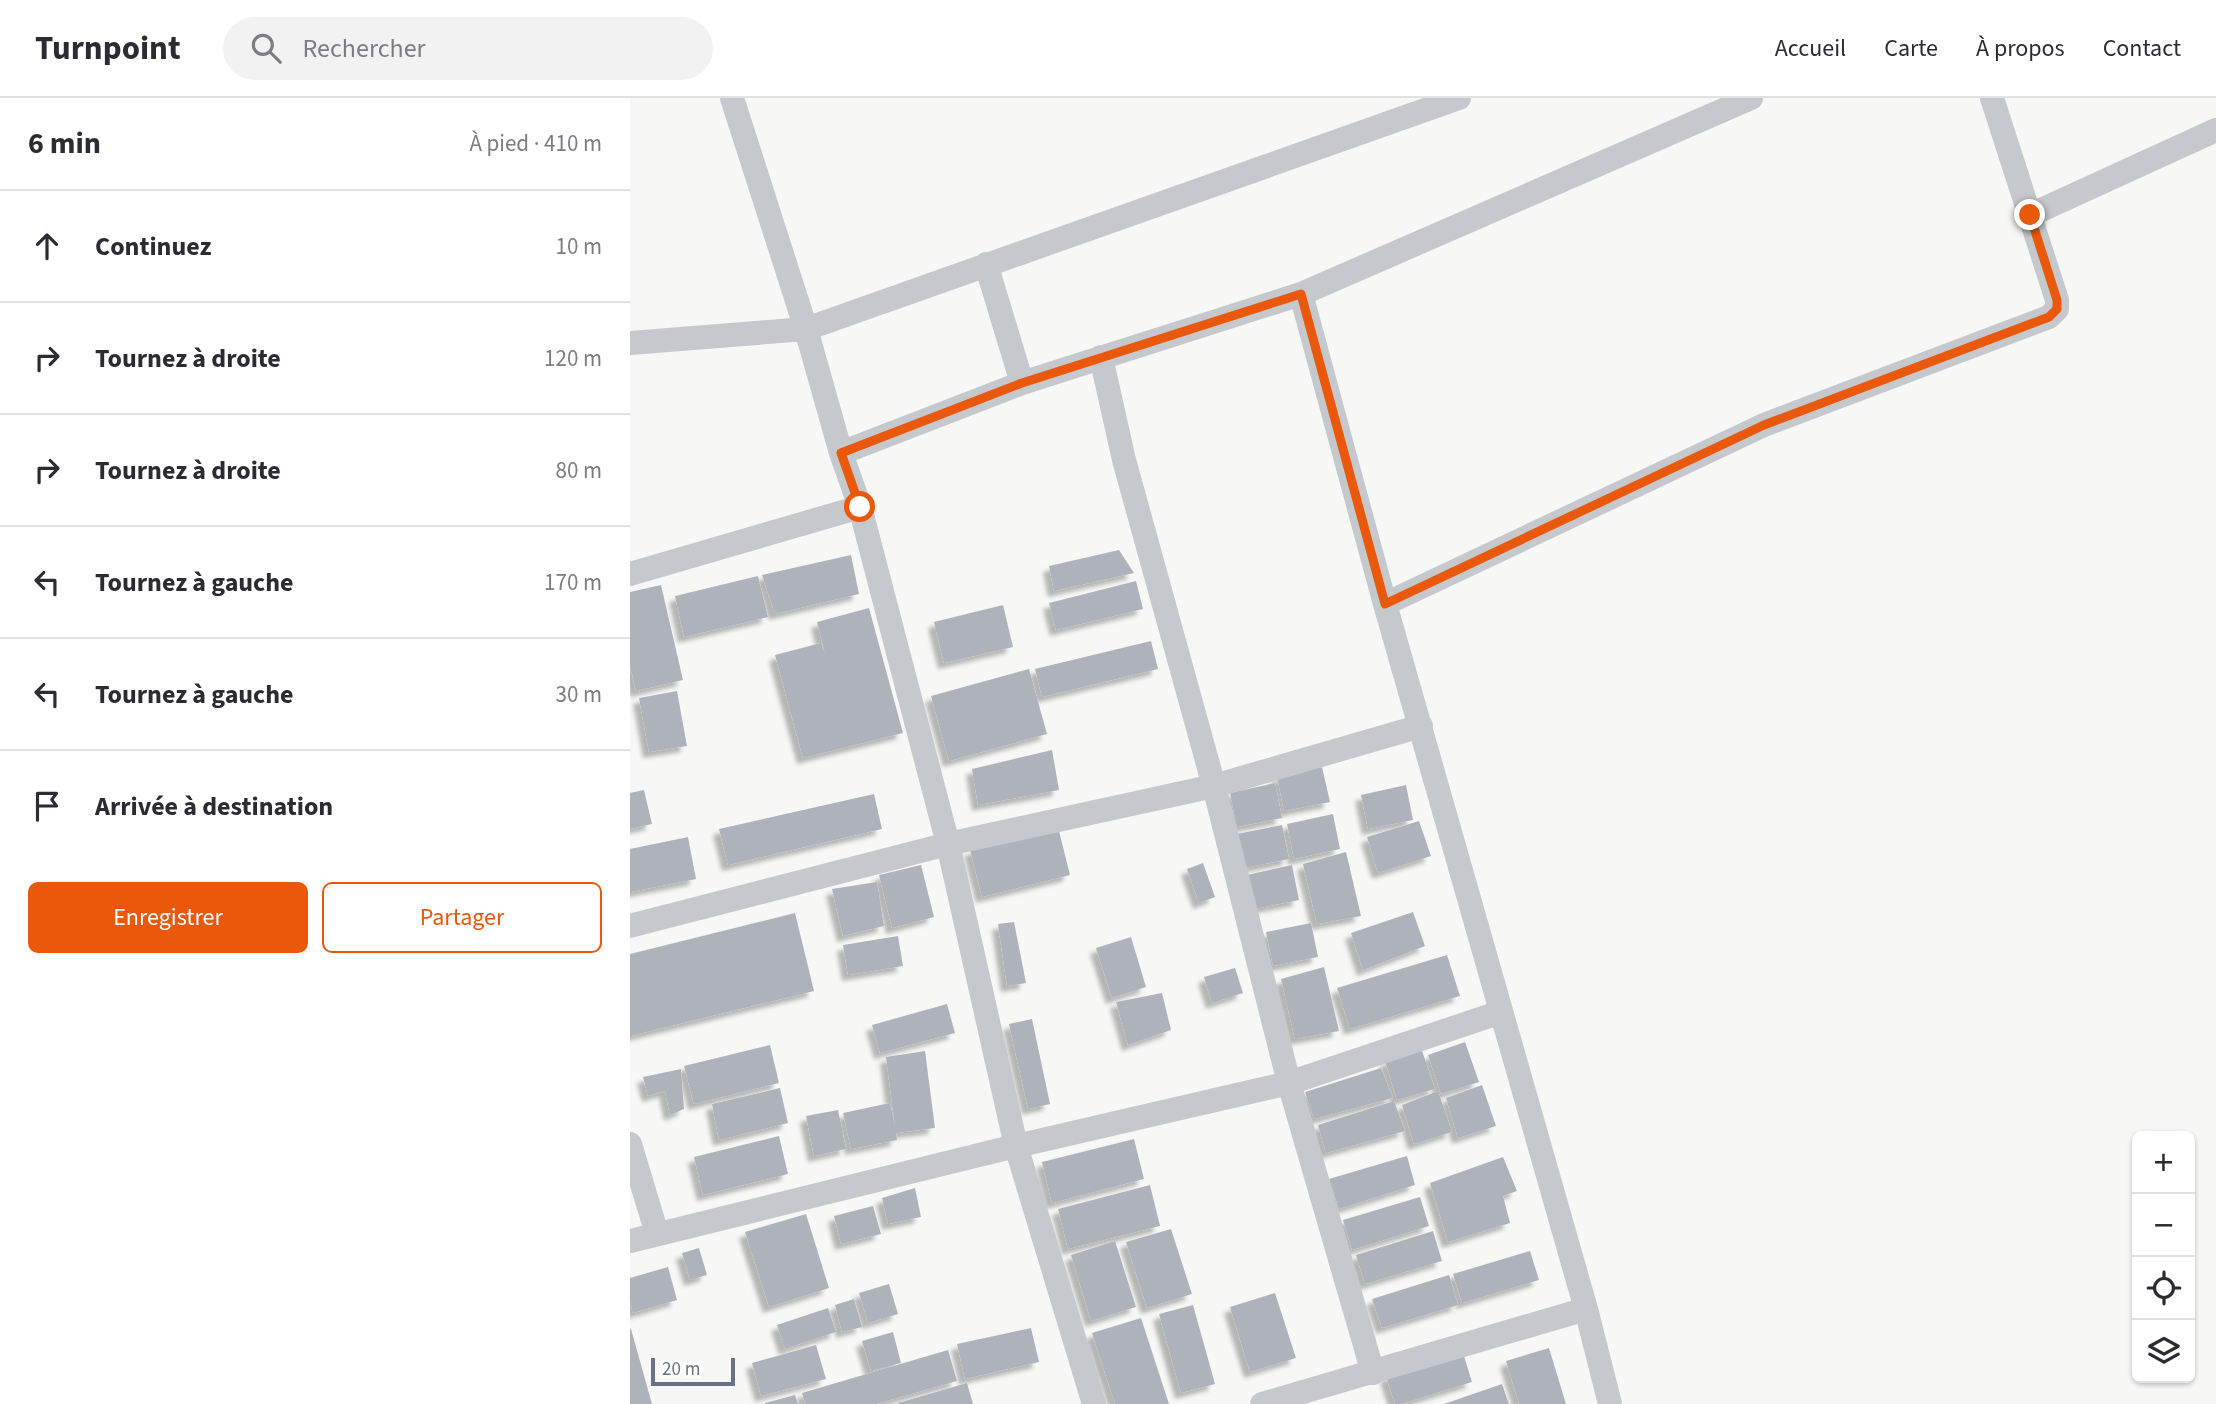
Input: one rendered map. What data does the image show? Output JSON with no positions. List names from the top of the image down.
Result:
{
  "scale_bar": "20 m",
  "page": {
    "header": "Turnpoint",
    "search": "Rechercher",
    "nav": [
      "Accueil",
      "Carte",
      "À propos",
      "Contact"
    ],
    "heading": ["6 min", "À pied · 410 m"],
    "list": [
      ["Continuez", "10 m"],
      ["Tournez à droite", "120 m"],
      ["Tournez à droite", "80 m"],
      ["Tournez à gauche", "170 m"],
      ["Tournez à gauche", "30 m"],
      "Arrivée à destination"
    ],
    "buttons": ["Enregistrer", "Partager"],
    "map_buttons": ["+", "−"],
    "scale": "20 m"
  }
}
